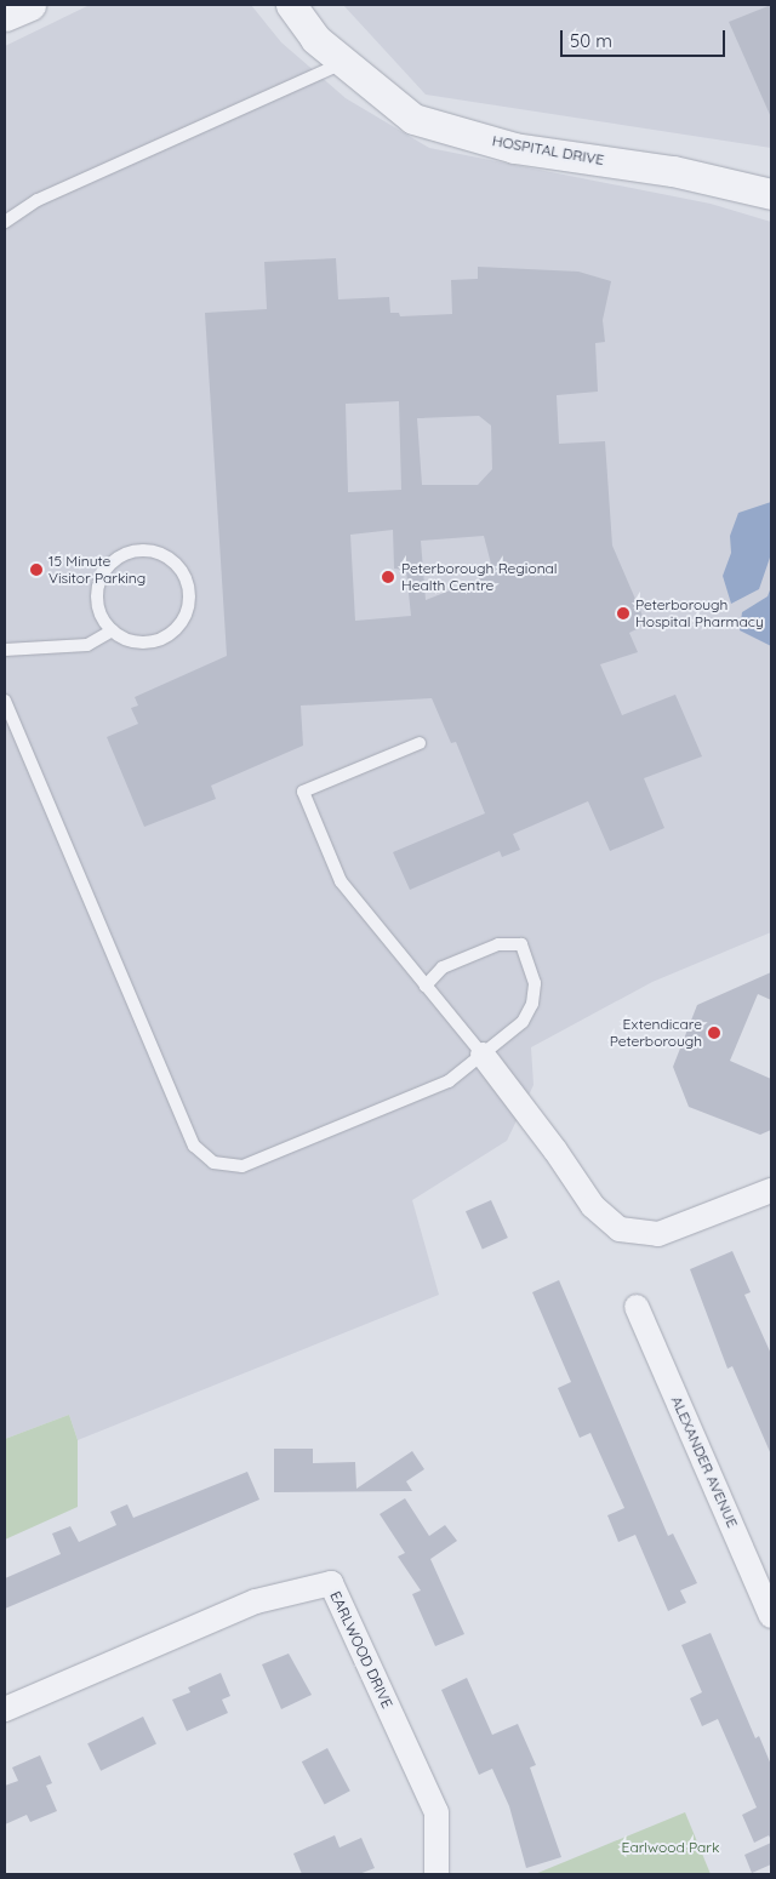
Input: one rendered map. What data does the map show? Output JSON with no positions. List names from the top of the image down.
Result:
{
  "streets": {
    "street": ["HOSPITAL DRIVE", "ALEXANDER AVENUE", "EARLWOOD DRIVE"]
  },
  "parks": ["Earlwood Park"],
  "places": [
    "15 Minute Visitor Parking",
    "Peterborough Regional Health Centre",
    "Peterborough Hospital Pharmacy",
    "Extendicare Peterborough"
  ],
  "scale_bar": "50 m"
}
